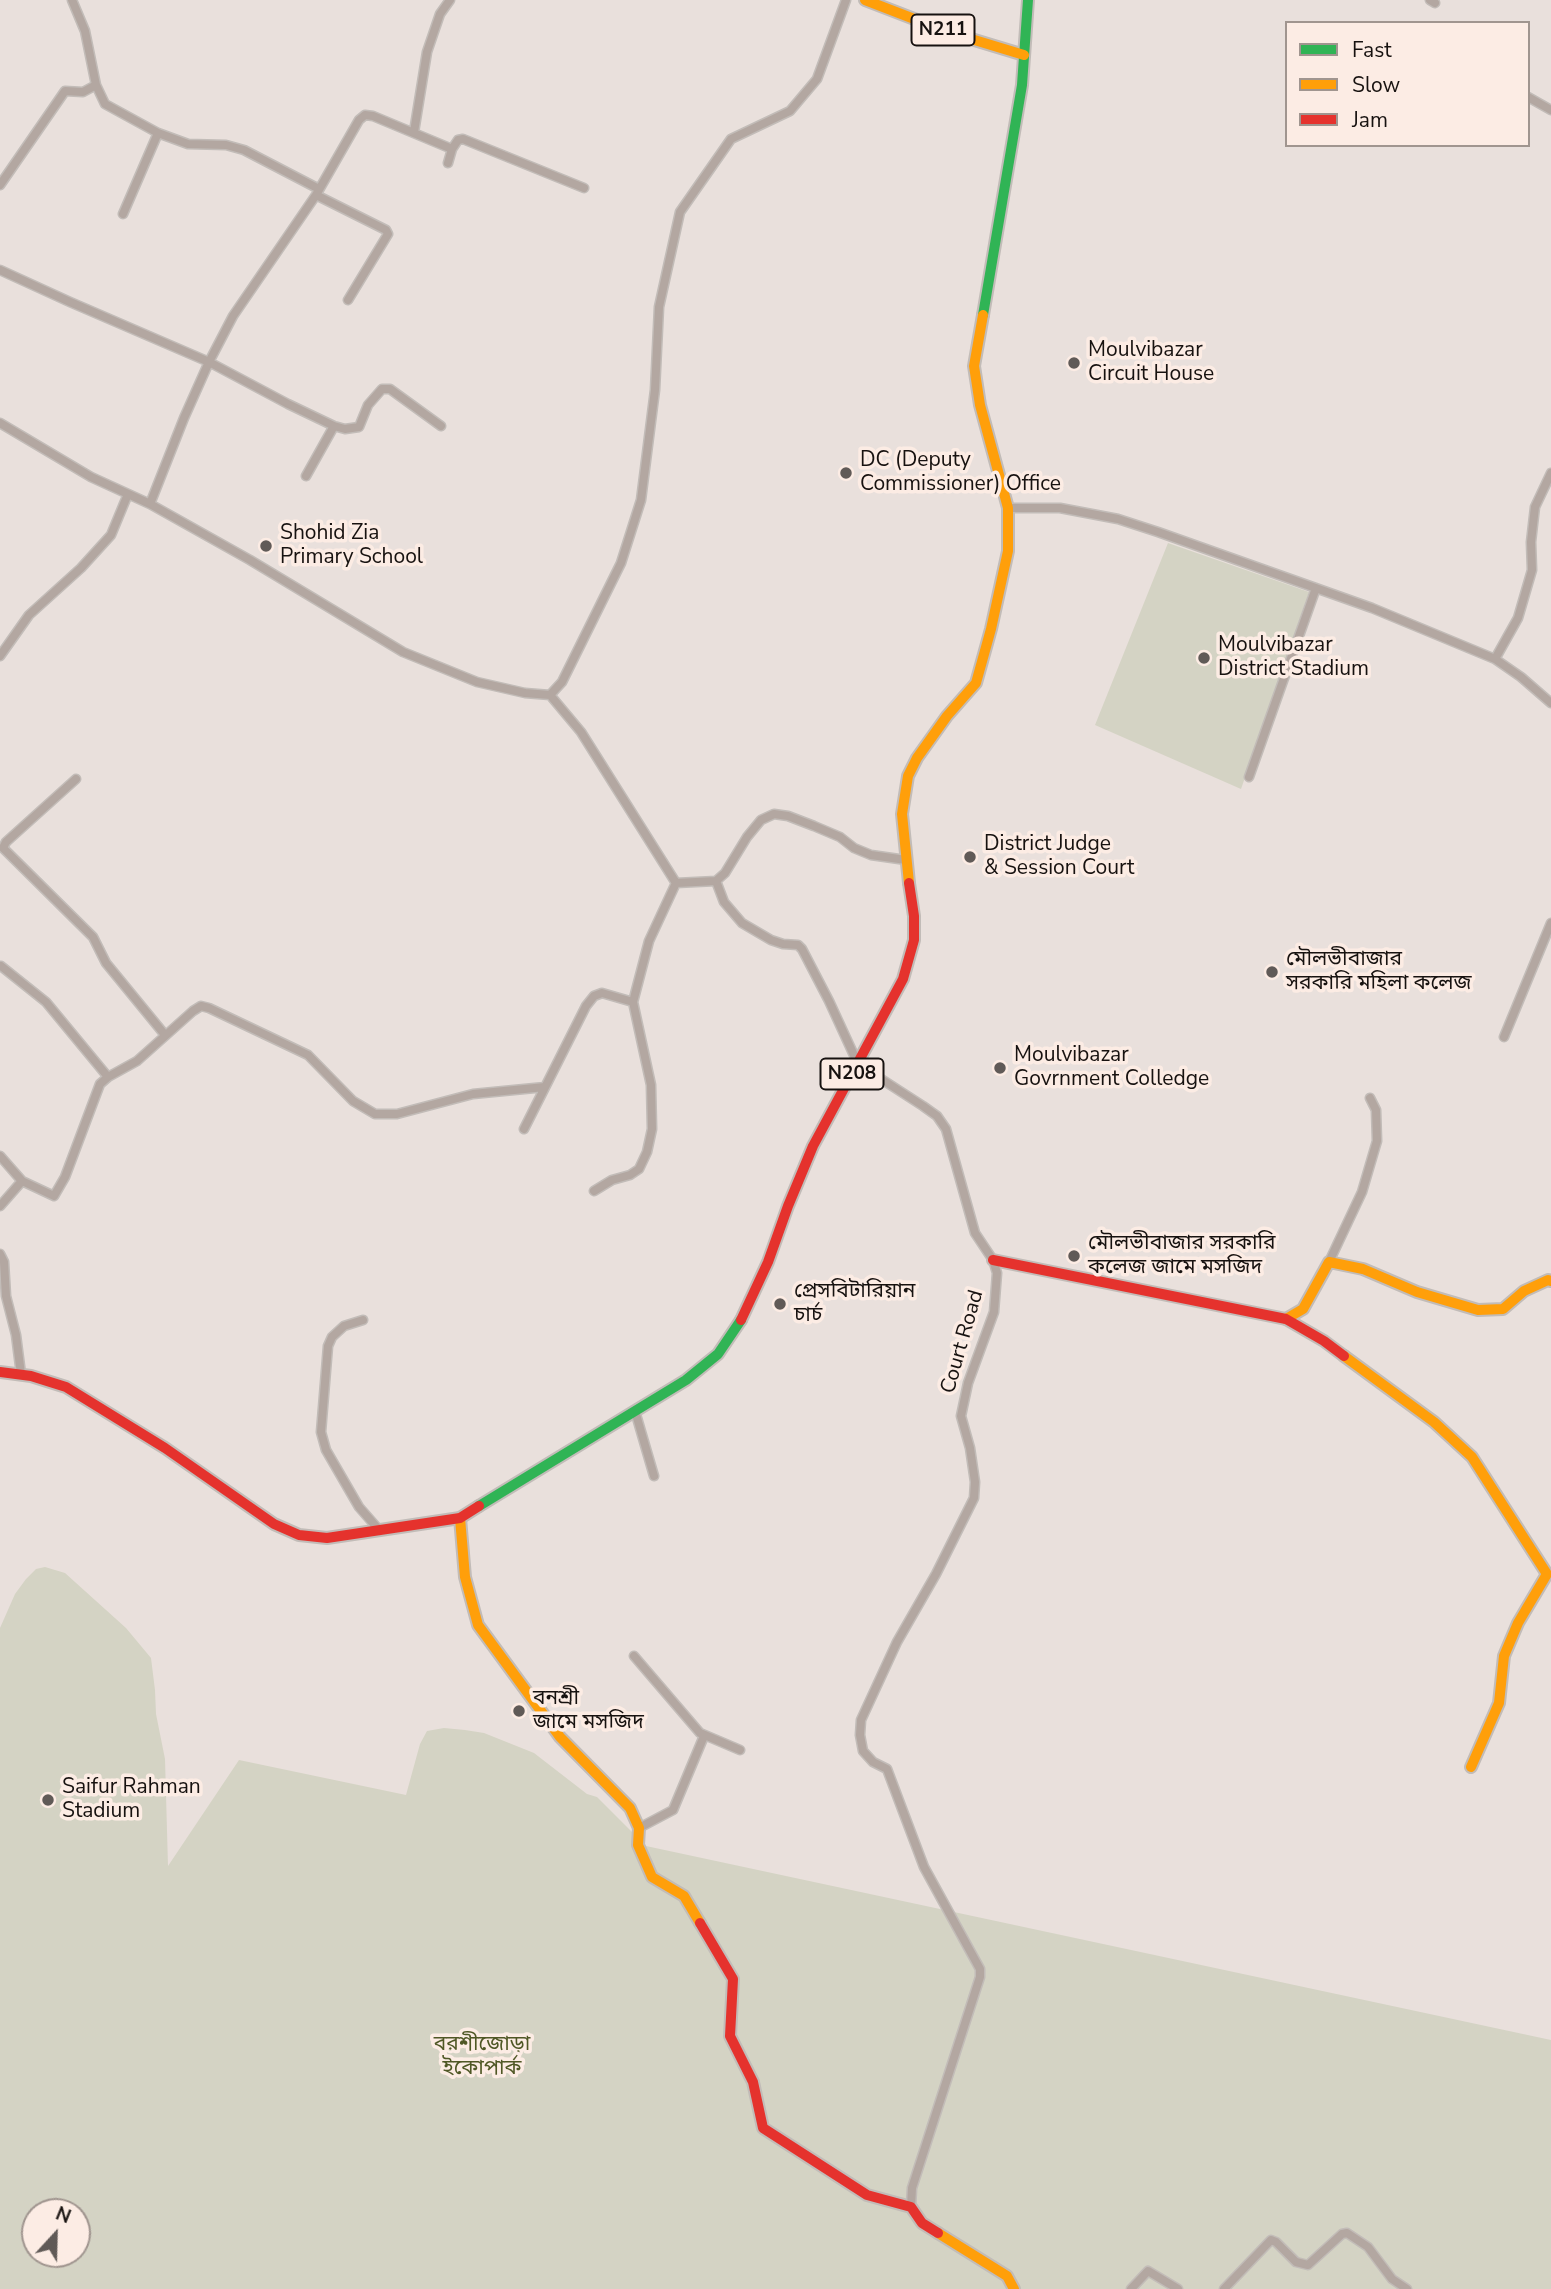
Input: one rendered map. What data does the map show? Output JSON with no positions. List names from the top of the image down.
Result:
{
  "streets": {
    "main road": ["N211", "N208"],
    "street": ["Court Road"]
  },
  "crossings": [
    ["N211", "N208"],
    ["N208", "Court Road"]
  ],
  "parks": ["বরশীজোড়া ইকোপার্ক"],
  "places": [
    "Moulvibazar Circuit House",
    "DC (Deputy Commissioner) Office",
    "Shohid Zia Primary School",
    "Moulvibazar District Stadium",
    "District Judge & Session Court",
    "মৌলভীবাজার সরকারি মহিলা কলেজ",
    "Moulvibazar Govrnment Colledge",
    "মৌলভীবাজার সরকারি কলেজ জামে মসজিদ",
    "প্রেসবিটারিয়ান চার্চ",
    "বনশ্রী জামে মসজিদ",
    "Saifur Rahman Stadium"
  ],
  "legend": ["Fast", "Slow", "Jam"],
  "north": "top"
}
